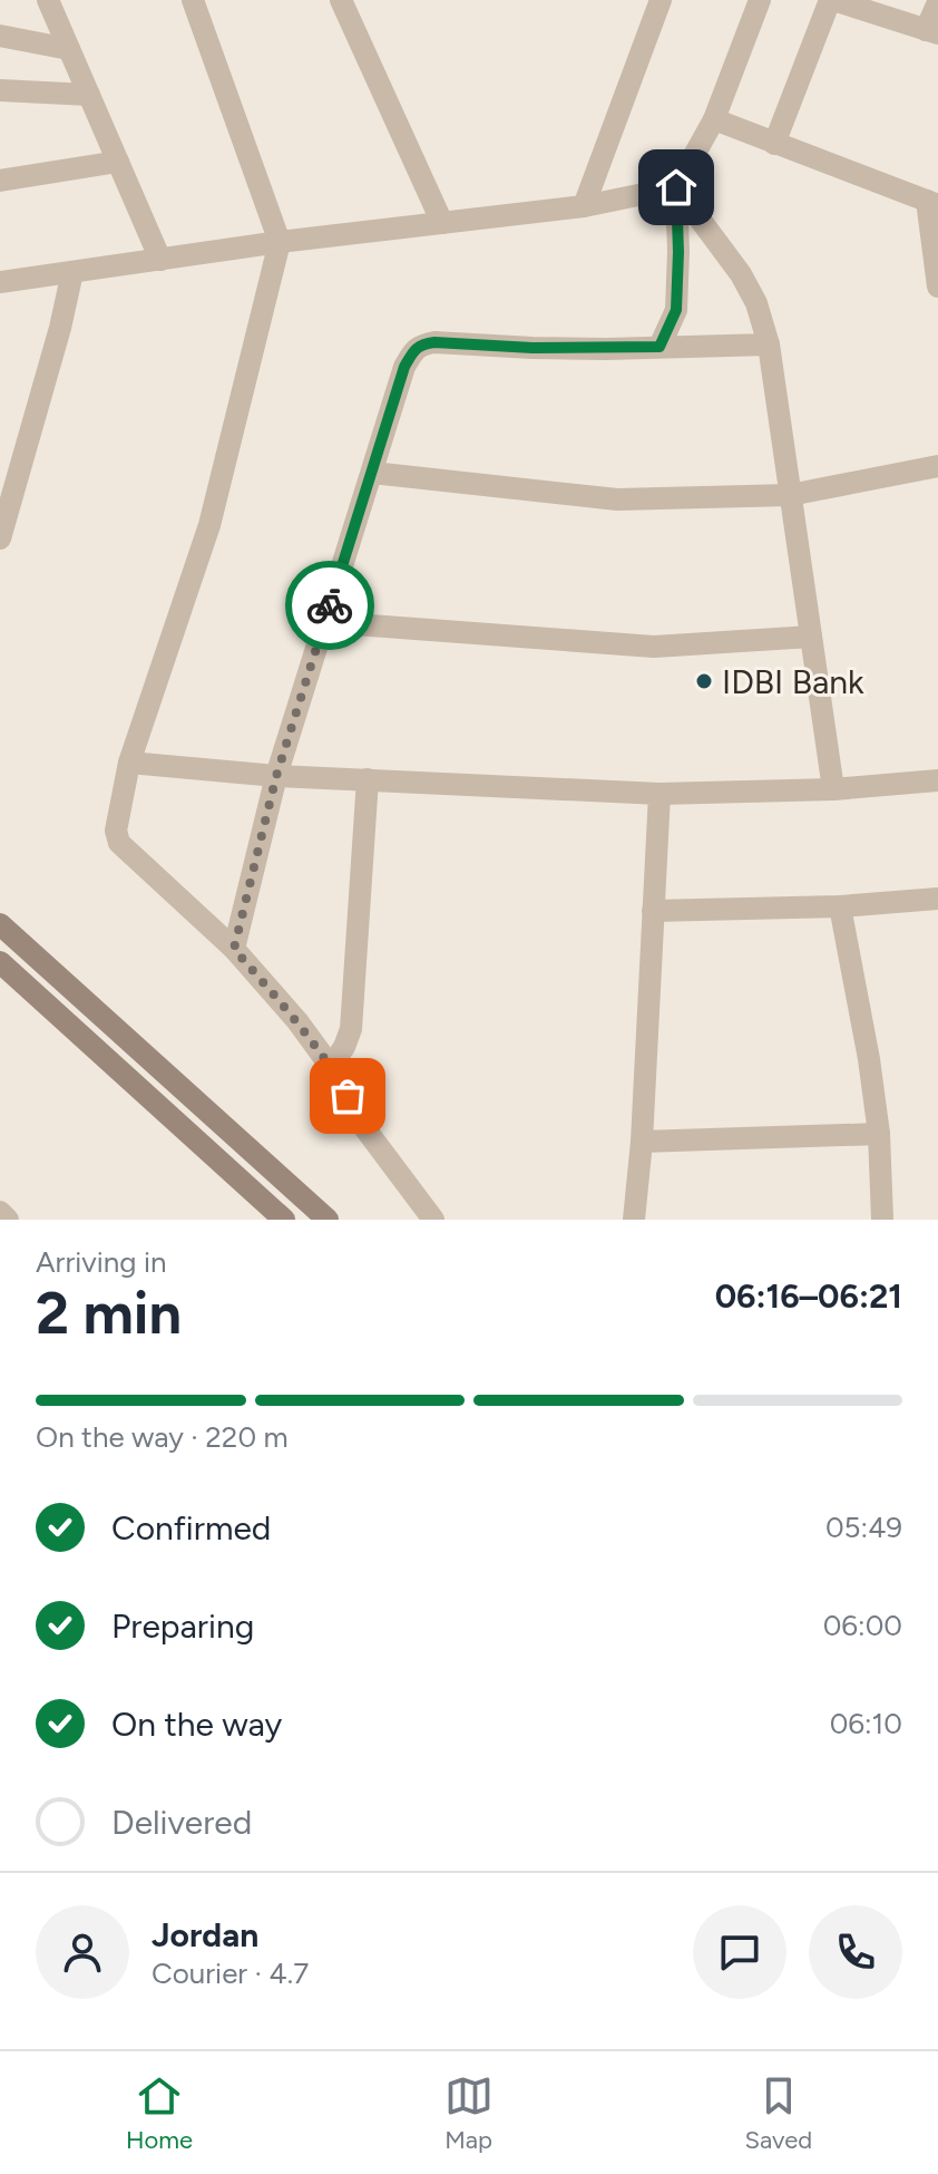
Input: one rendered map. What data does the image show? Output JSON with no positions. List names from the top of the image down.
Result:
{
  "places": ["IDBI Bank"],
  "page": {
    "heading": ["2 min", "Arriving in", "06:16–06:21"],
    "panel": ["Jordan", "Courier · 4.7"],
    "bar": "On the way · 220 m",
    "list": [
      ["Confirmed", "05:49"],
      ["Preparing", "06:00"],
      ["On the way", "06:10"],
      "Delivered"
    ],
    "tabs": ["Home", "Map", "Saved"]
  }
}
